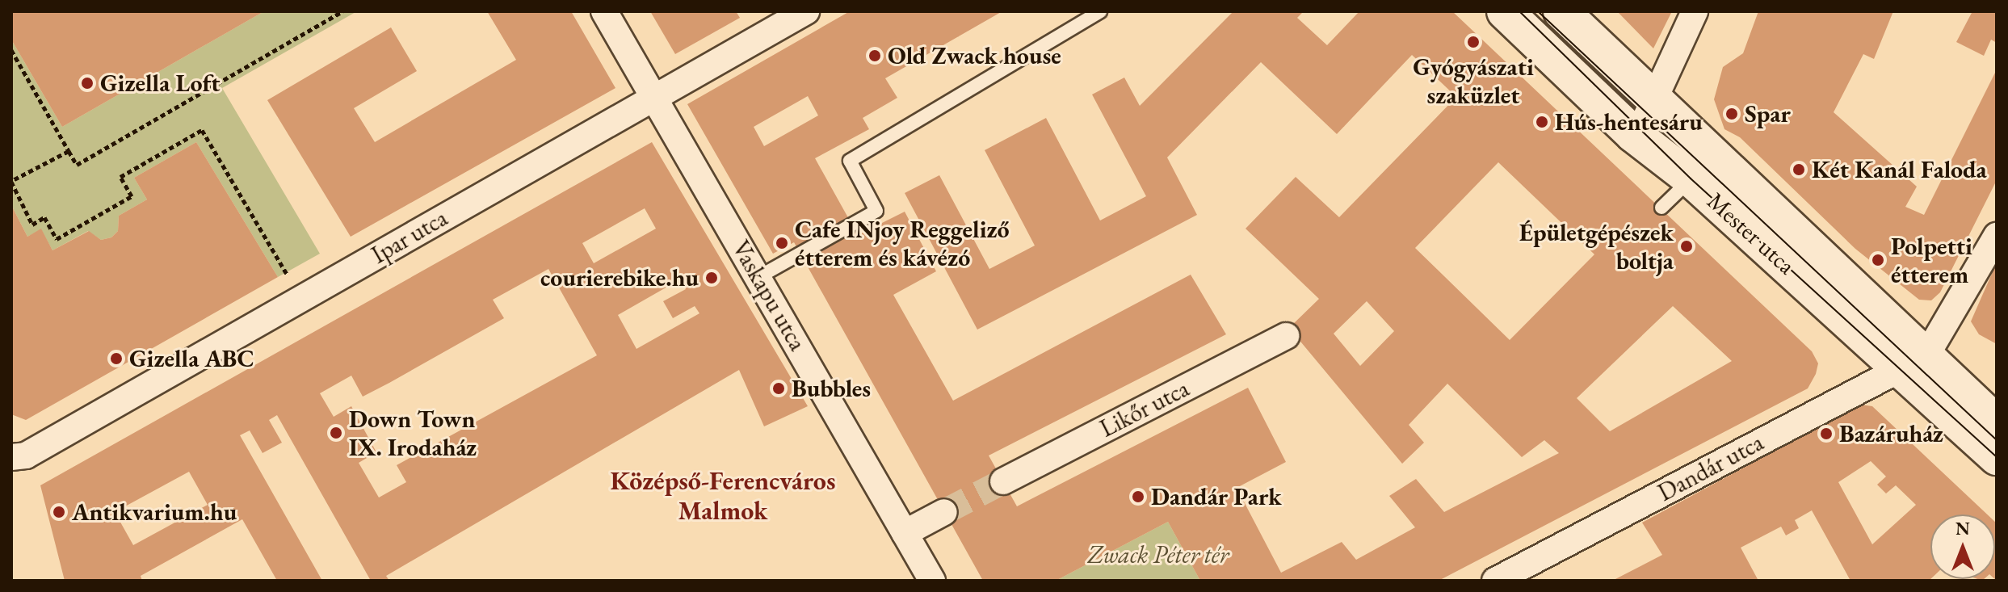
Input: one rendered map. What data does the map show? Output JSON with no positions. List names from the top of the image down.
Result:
{
  "streets": {
    "street": [
      "Mester utca",
      "Ipar utca",
      "Vaskapu utca",
      "Likőr utca",
      "Dandár utca"
    ]
  },
  "crossings": [
    ["Mester utca", "Dandár utca"],
    ["Ipar utca", "Vaskapu utca"]
  ],
  "districts": ["Középső-Ferencváros Malmok"],
  "parks": ["Zwack Péter tér"],
  "places": [
    "Gyógyászati szaküzlet",
    "Old Zwack house",
    "Gizella Loft",
    "Spar",
    "Hús-hentesáru",
    "Két Kanál Faloda",
    "Cafe INjoy Reggeliző étterem és kávézó",
    "Épületgépészek boltja",
    "Polpetti étterem",
    "courierebike.hu",
    "Gizella ABC",
    "Bubbles",
    "Down Town IX. Irodaház",
    "Bazáruház",
    "Dandár Park",
    "Antikvarium.hu"
  ],
  "north": "top"
}
